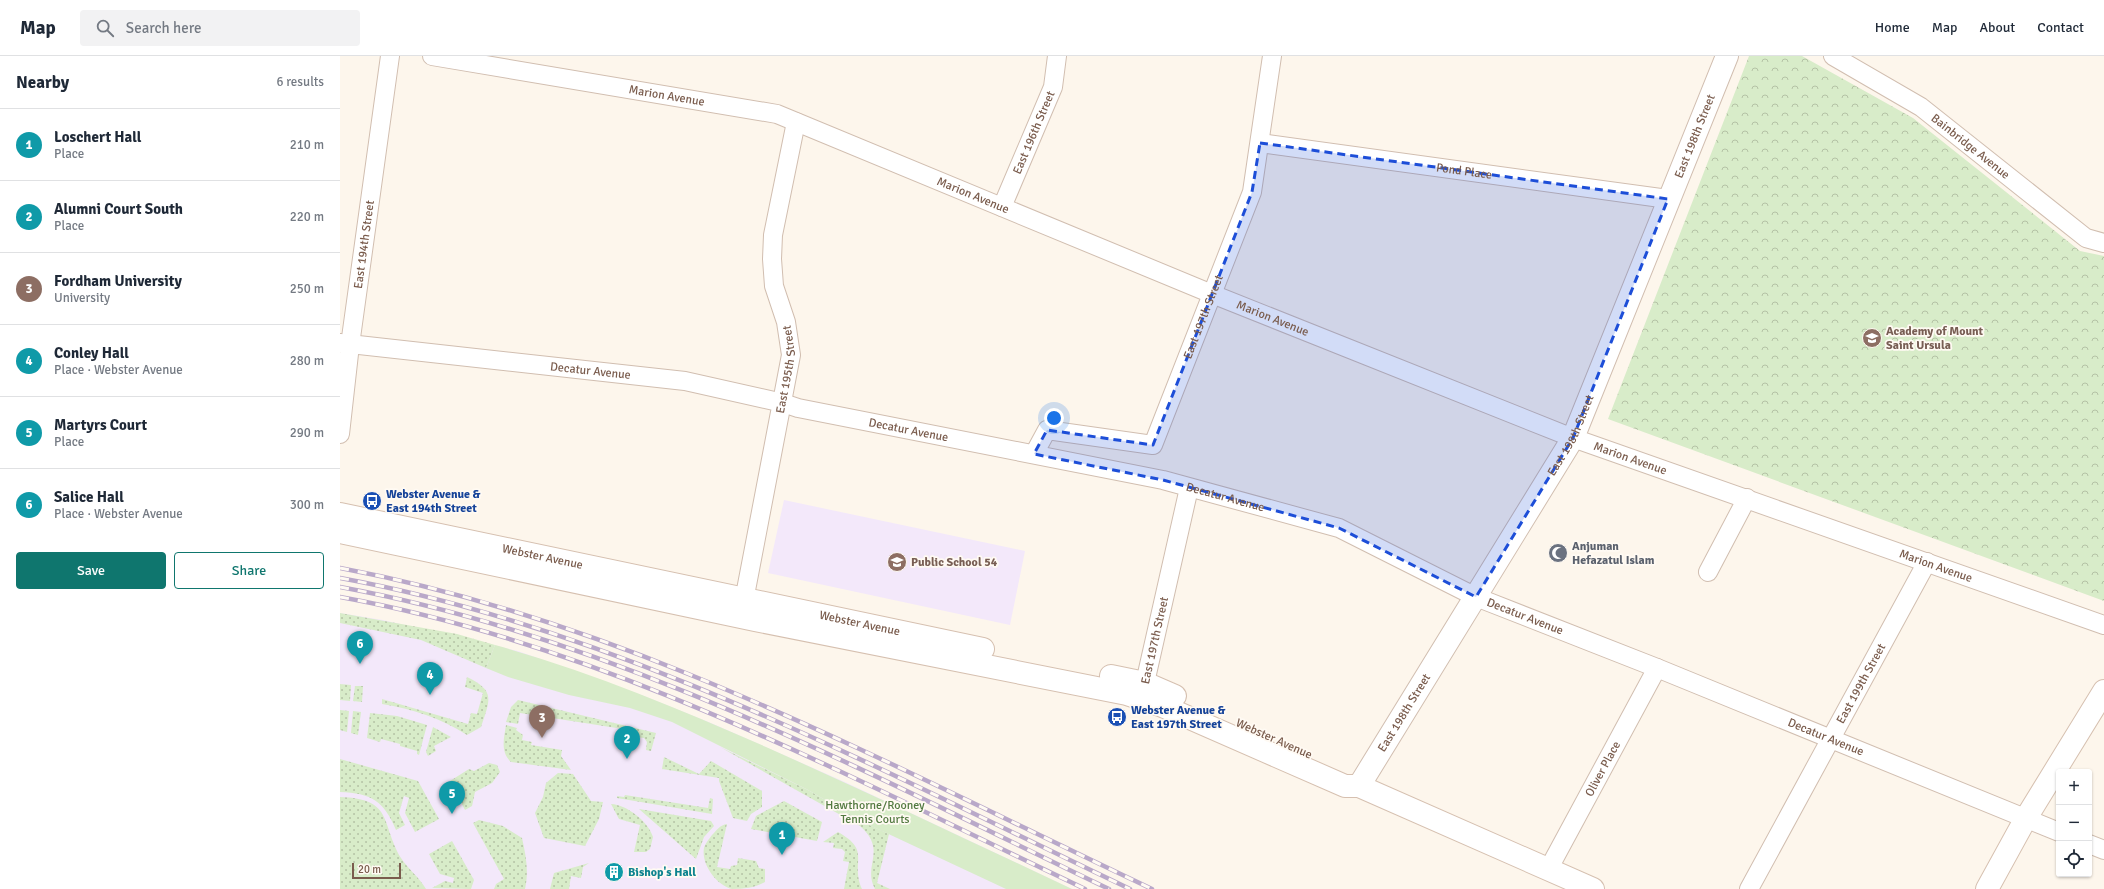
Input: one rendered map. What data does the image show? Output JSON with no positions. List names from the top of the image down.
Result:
{
  "streets": {
    "main road": ["East 198th Street", "Webster Avenue"],
    "street": [
      "Marion Avenue",
      "East 196th Street",
      "Bainbridge Avenue",
      "Pond Place",
      "East 194th Street",
      "East 197th Street",
      "East 195th Street",
      "Decatur Avenue",
      "East 199th Street",
      "Oliver Place"
    ]
  },
  "crossings": [
    ["Marion Avenue", "East 196th Street"],
    ["Marion Avenue", "East 198th Street"],
    ["Marion Avenue", "East 197th Street"],
    ["Marion Avenue", "East 195th Street"],
    ["Marion Avenue", "East 199th Street"],
    ["East 198th Street", "Pond Place"],
    ["East 198th Street", "Decatur Avenue"],
    ["East 198th Street", "Webster Avenue"],
    ["Pond Place", "East 197th Street"],
    ["East 194th Street", "Decatur Avenue"],
    ["East 197th Street", "Decatur Avenue"],
    ["East 197th Street", "Webster Avenue"],
    ["East 195th Street", "Decatur Avenue"],
    ["East 195th Street", "Webster Avenue"],
    ["Decatur Avenue", "East 199th Street"],
    ["Decatur Avenue", "Oliver Place"],
    ["Webster Avenue", "Oliver Place"]
  ],
  "parks": ["Hawthorne/Rooney Tennis Courts"],
  "places": {
    "school or university": ["Academy of Mount Saint Ursula", "Public School 54"],
    "bus stop": ["Webster Avenue & East 194th Street", "Webster Avenue & East 197th Street"],
    "mosque": ["Anjuman Hefazatul Islam"],
    "building": ["Bishop's Hall"]
  },
  "scale_bar": "20 m",
  "page": {
    "header": "Map",
    "search": "Search here",
    "nav": [
      "Home",
      "Map",
      "About",
      "Contact"
    ],
    "heading": ["Nearby", "6 results"],
    "list": [
      {
        "mark": "1",
        "name": "Loschert Hall",
        "note": "Place",
        "value": "210 m"
      },
      {
        "mark": "2",
        "name": "Alumni Court South",
        "note": "Place",
        "value": "220 m"
      },
      {
        "mark": "3",
        "name": "Fordham University",
        "note": "University",
        "value": "250 m"
      },
      {
        "mark": "4",
        "name": "Conley Hall",
        "note": "Place · Webster Avenue",
        "value": "280 m"
      },
      {
        "mark": "5",
        "name": "Martyrs Court",
        "note": "Place",
        "value": "290 m"
      },
      {
        "mark": "6",
        "name": "Salice Hall",
        "note": "Place · Webster Avenue",
        "value": "300 m"
      }
    ],
    "buttons": ["Save", "Share"],
    "pins": [
      "6",
      "4",
      "3",
      "2",
      "5",
      "1"
    ],
    "map_buttons": ["+", "−"],
    "scale": "20 m"
  }
}
